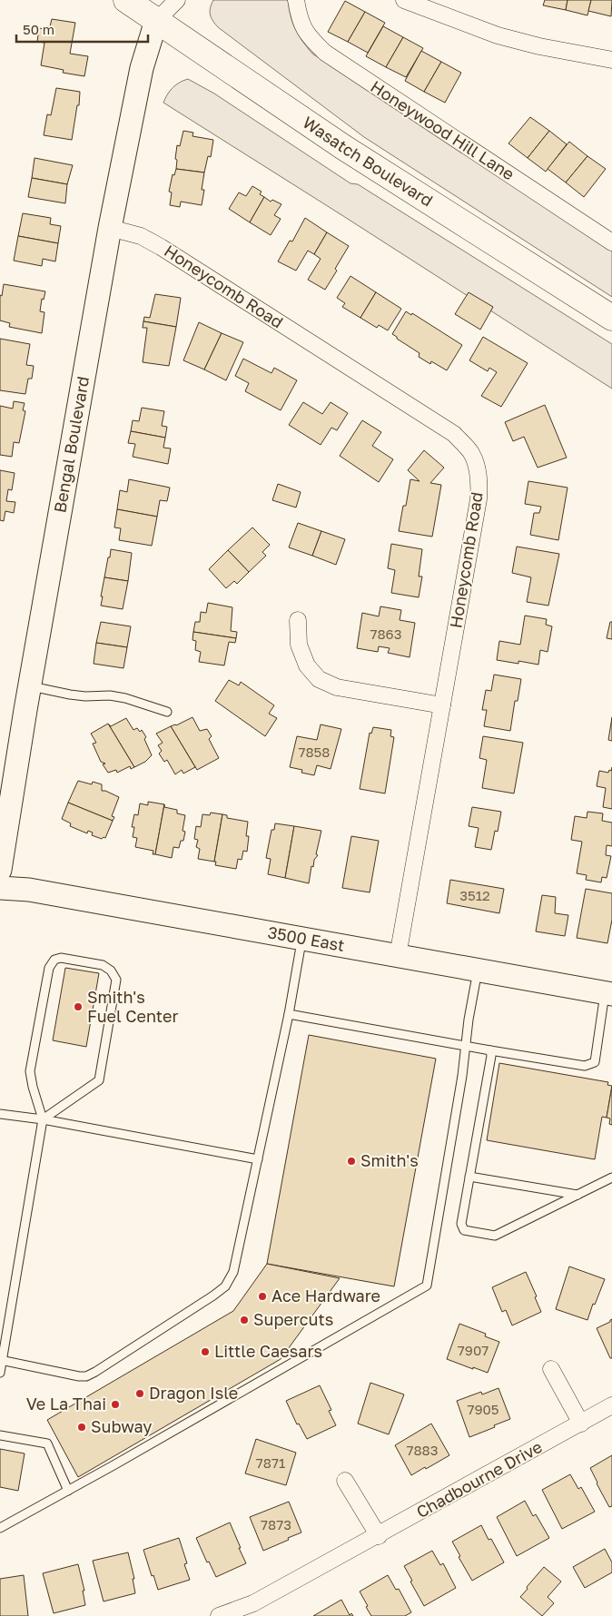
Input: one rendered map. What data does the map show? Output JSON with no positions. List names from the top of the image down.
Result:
{
  "streets": {
    "main road": ["Wasatch Boulevard", "Bengal Boulevard", "3500 East"],
    "street": ["Honeywood Hill Lane", "Honeycomb Road", "Chadbourne Drive"]
  },
  "crossings": [
    ["Wasatch Boulevard", "Bengal Boulevard"],
    ["Honeycomb Road", "Bengal Boulevard"],
    ["Honeycomb Road", "3500 East"]
  ],
  "places": [
    "Smith's Fuel Center",
    "Smith's",
    "Ace Hardware",
    "Supercuts",
    "Little Caesars",
    "Dragon Isle",
    "Ve La Thai",
    "Subway"
  ],
  "house_numbers": [
    "7863",
    "7858",
    "3512",
    "7907",
    "7905",
    "7883",
    "7871",
    "7873"
  ],
  "scale_bar": "50 m"
}
